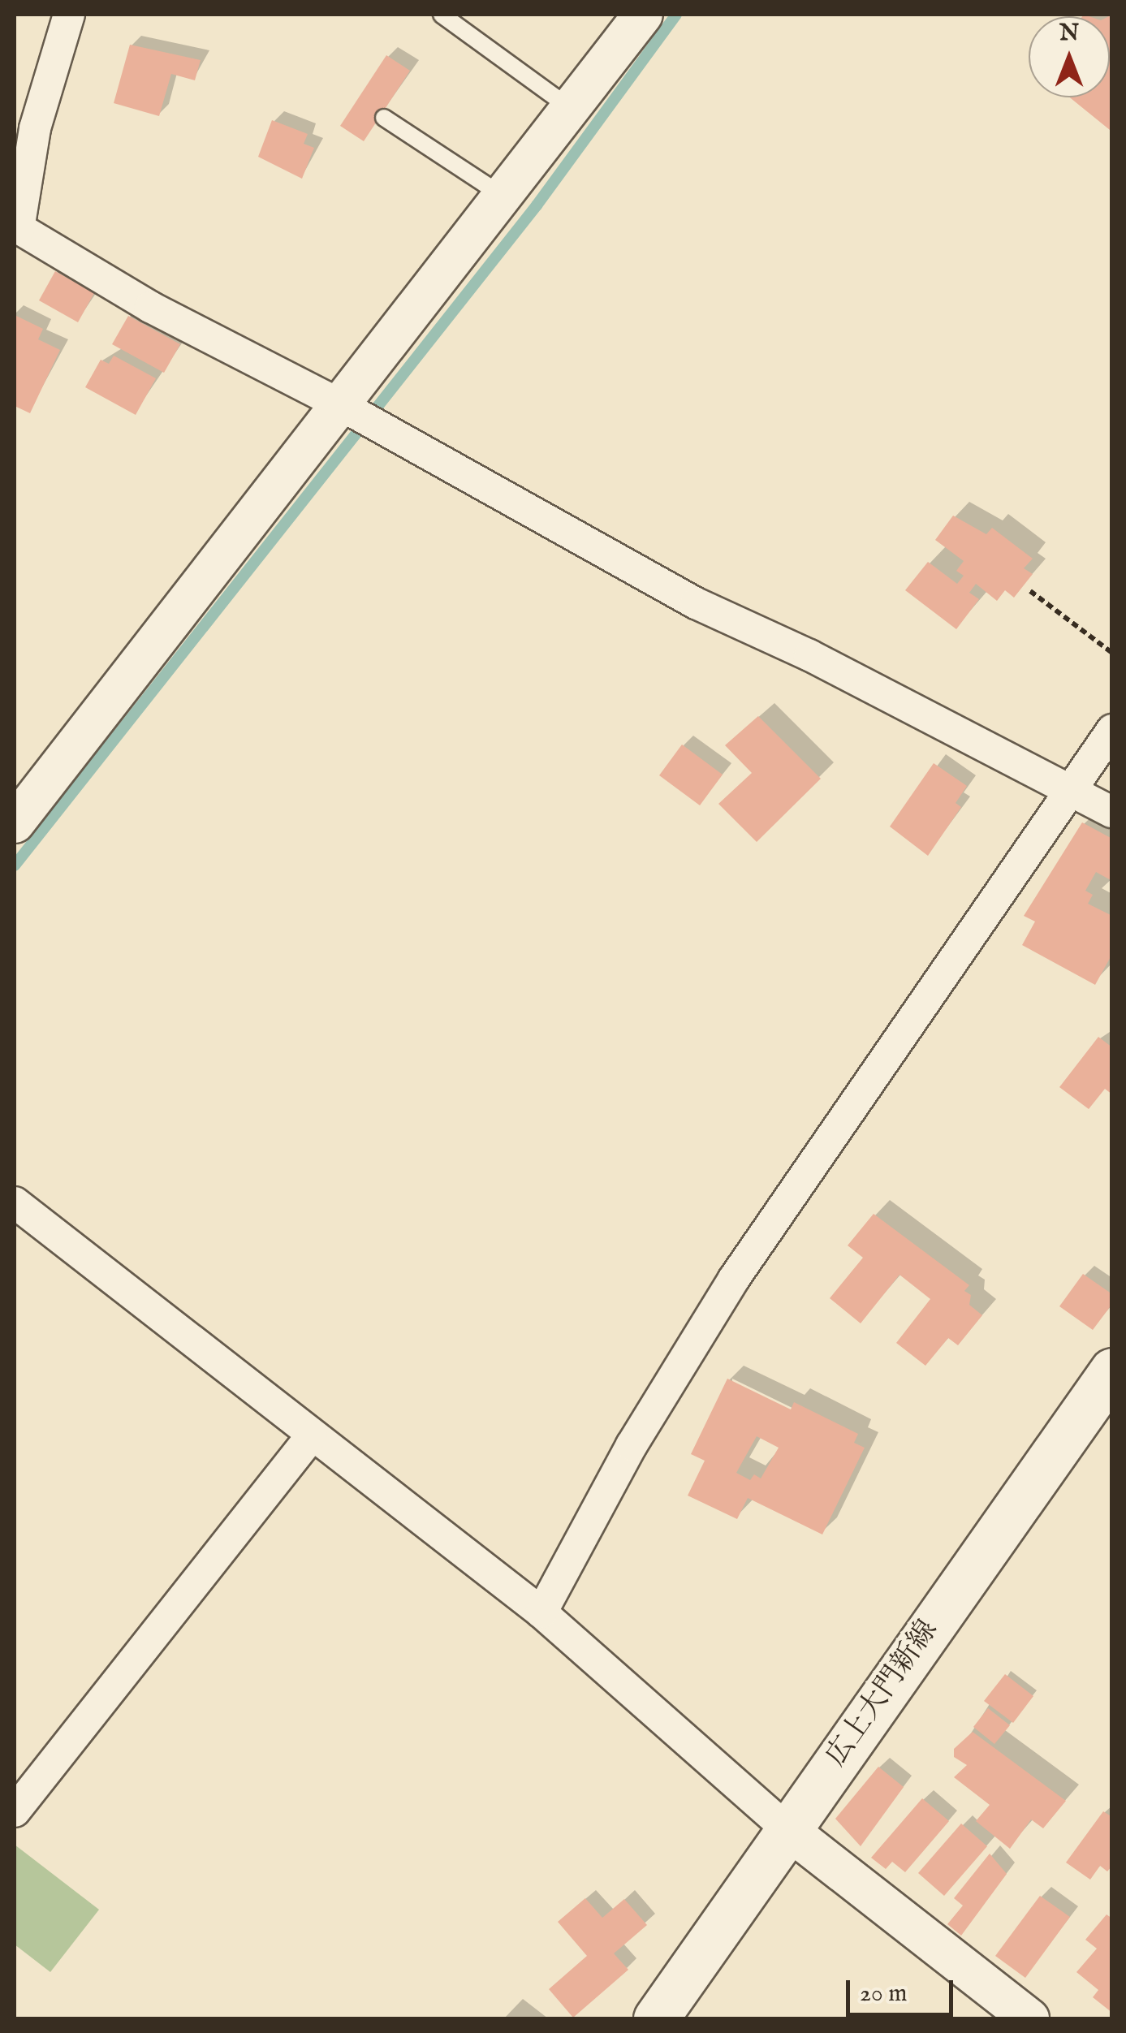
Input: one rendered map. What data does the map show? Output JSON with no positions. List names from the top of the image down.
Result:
{
  "streets": {
    "main road": ["広上大門新線"]
  },
  "scale_bar": "20 m",
  "north": "top"
}
